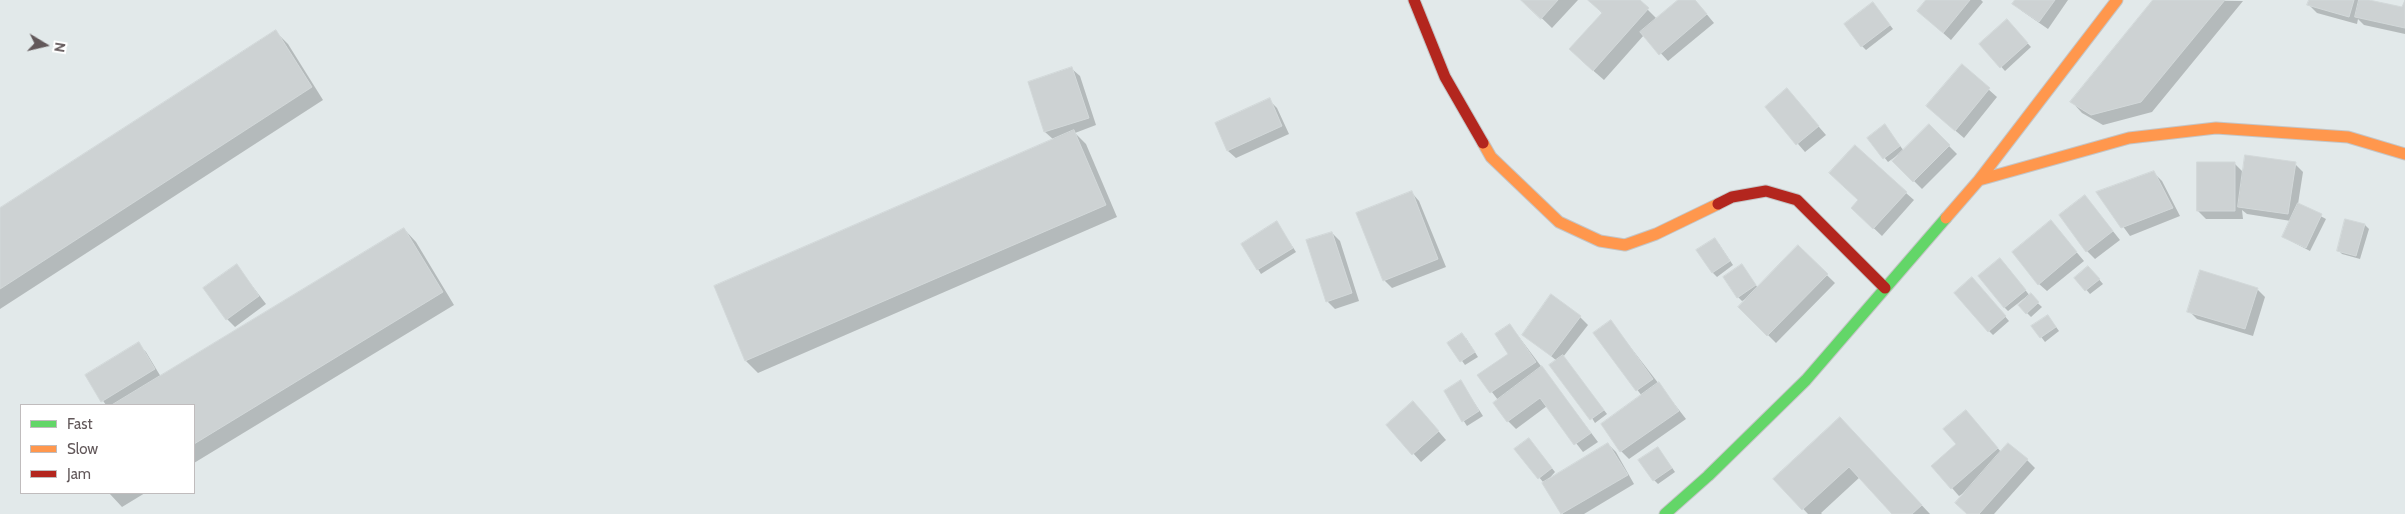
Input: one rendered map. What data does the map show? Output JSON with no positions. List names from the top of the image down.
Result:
{
  "legend": ["Fast", "Slow", "Jam"],
  "north": "right"
}
